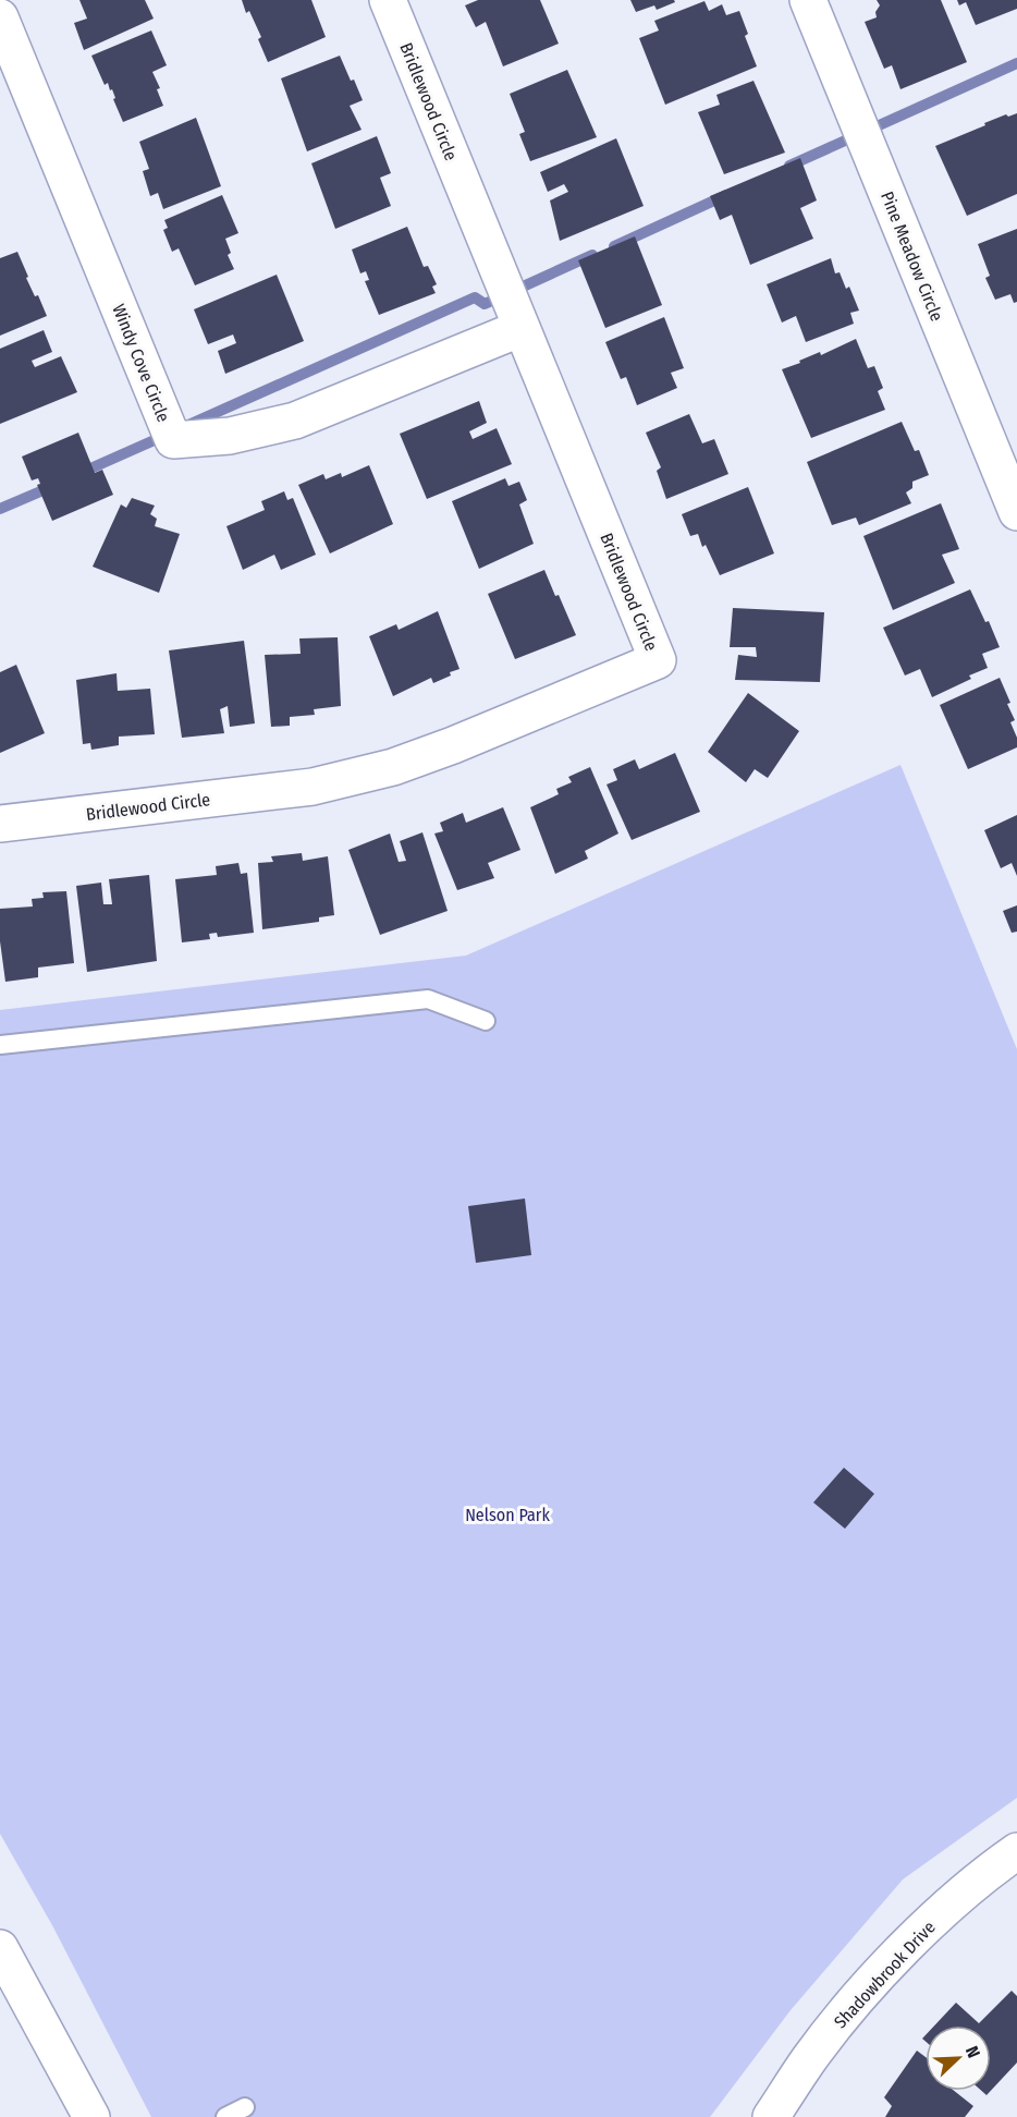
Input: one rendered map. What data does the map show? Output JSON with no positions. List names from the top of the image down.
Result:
{
  "streets": {
    "street": [
      "Bridlewood Circle",
      "Pine Meadow Circle",
      "Windy Cove Circle",
      "Shadowbrook Drive"
    ]
  },
  "crossings": [
    ["Bridlewood Circle", "Windy Cove Circle"]
  ],
  "parks": ["Nelson Park"],
  "north": "top right"
}
